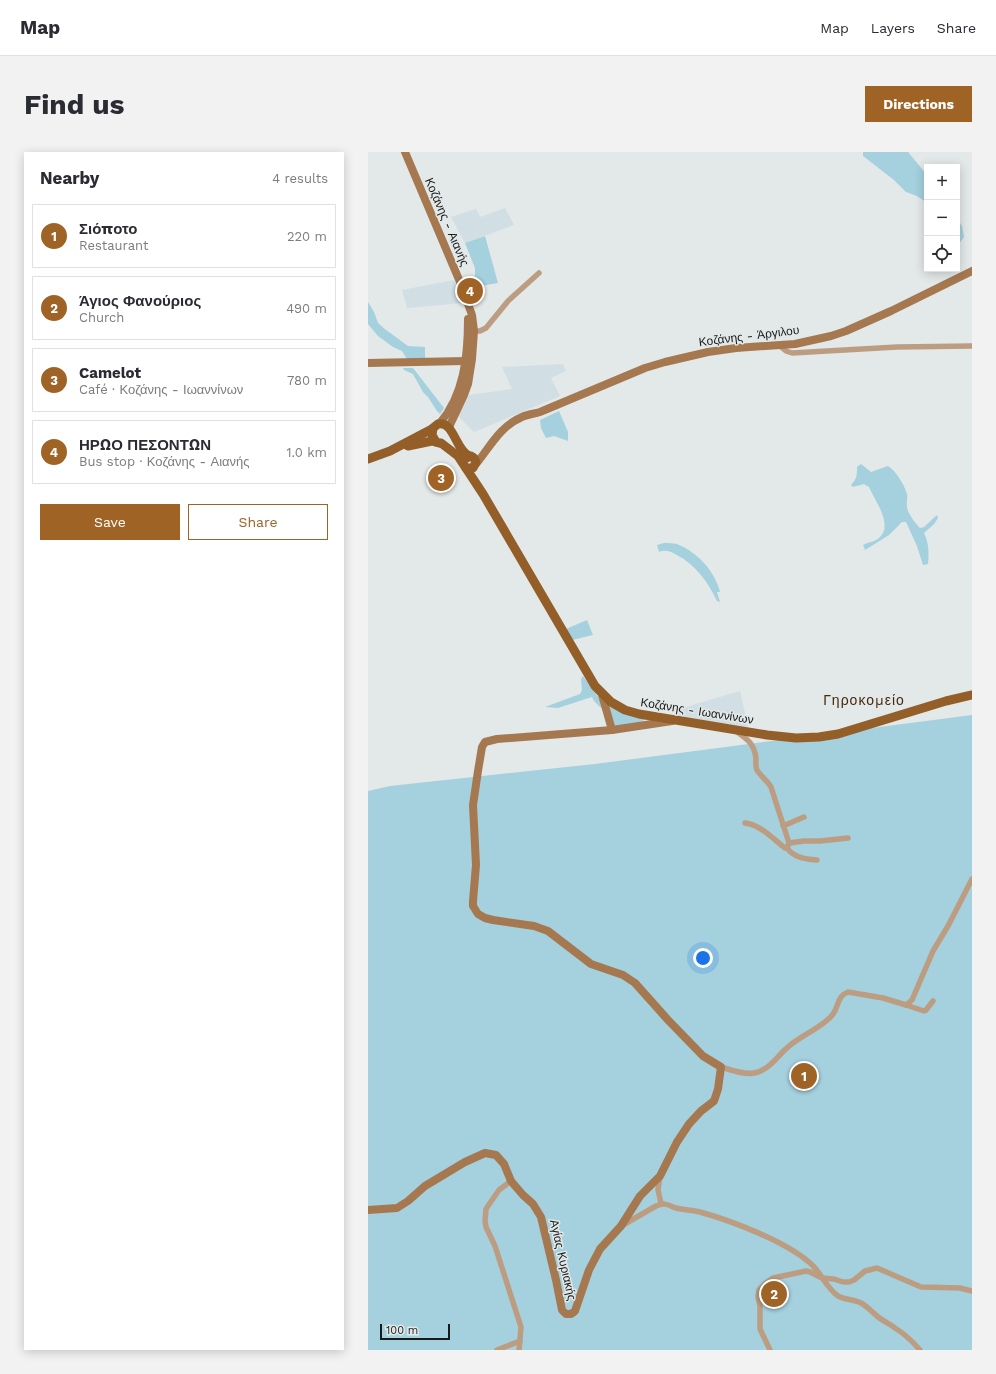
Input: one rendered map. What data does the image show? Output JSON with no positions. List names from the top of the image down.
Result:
{
  "streets": {
    "main road": ["Κοζάνης - Ιωαννίνων"],
    "street": ["Κοζάνης - Αιανής", "Κοζάνης - Άργιλου", "Αγίας Κυριακής"]
  },
  "crossings": [
    ["Κοζάνης - Αιανής", "Κοζάνης - Ιωαννίνων"],
    ["Κοζάνης - Άργιλου", "Κοζάνης - Ιωαννίνων"]
  ],
  "districts": ["Γηροκομείο"],
  "scale_bar": "100 m",
  "page": {
    "header": "Map",
    "nav": ["Map", "Layers", "Share"],
    "buttons": [
      "Directions",
      ["Save", "Share"]
    ],
    "title": "Find us",
    "heading": ["Nearby", "4 results"],
    "map_buttons": ["+", "−"],
    "list": [
      {
        "mark": "1",
        "name": "Σιόποτο",
        "note": "Restaurant",
        "value": "220 m"
      },
      {
        "mark": "2",
        "name": "Άγιος Φανούριος",
        "note": "Church",
        "value": "490 m"
      },
      {
        "mark": "3",
        "name": "Camelot",
        "note": "Café · Κοζάνης - Ιωαννίνων",
        "value": "780 m"
      },
      {
        "mark": "4",
        "name": "ΗΡΩΟ ΠΕΣΟΝΤΩΝ",
        "note": "Bus stop · Κοζάνης - Αιανής",
        "value": "1.0 km"
      }
    ],
    "pins": [
      "4",
      "3",
      "1",
      "2"
    ],
    "scale": "100 m"
  }
}
